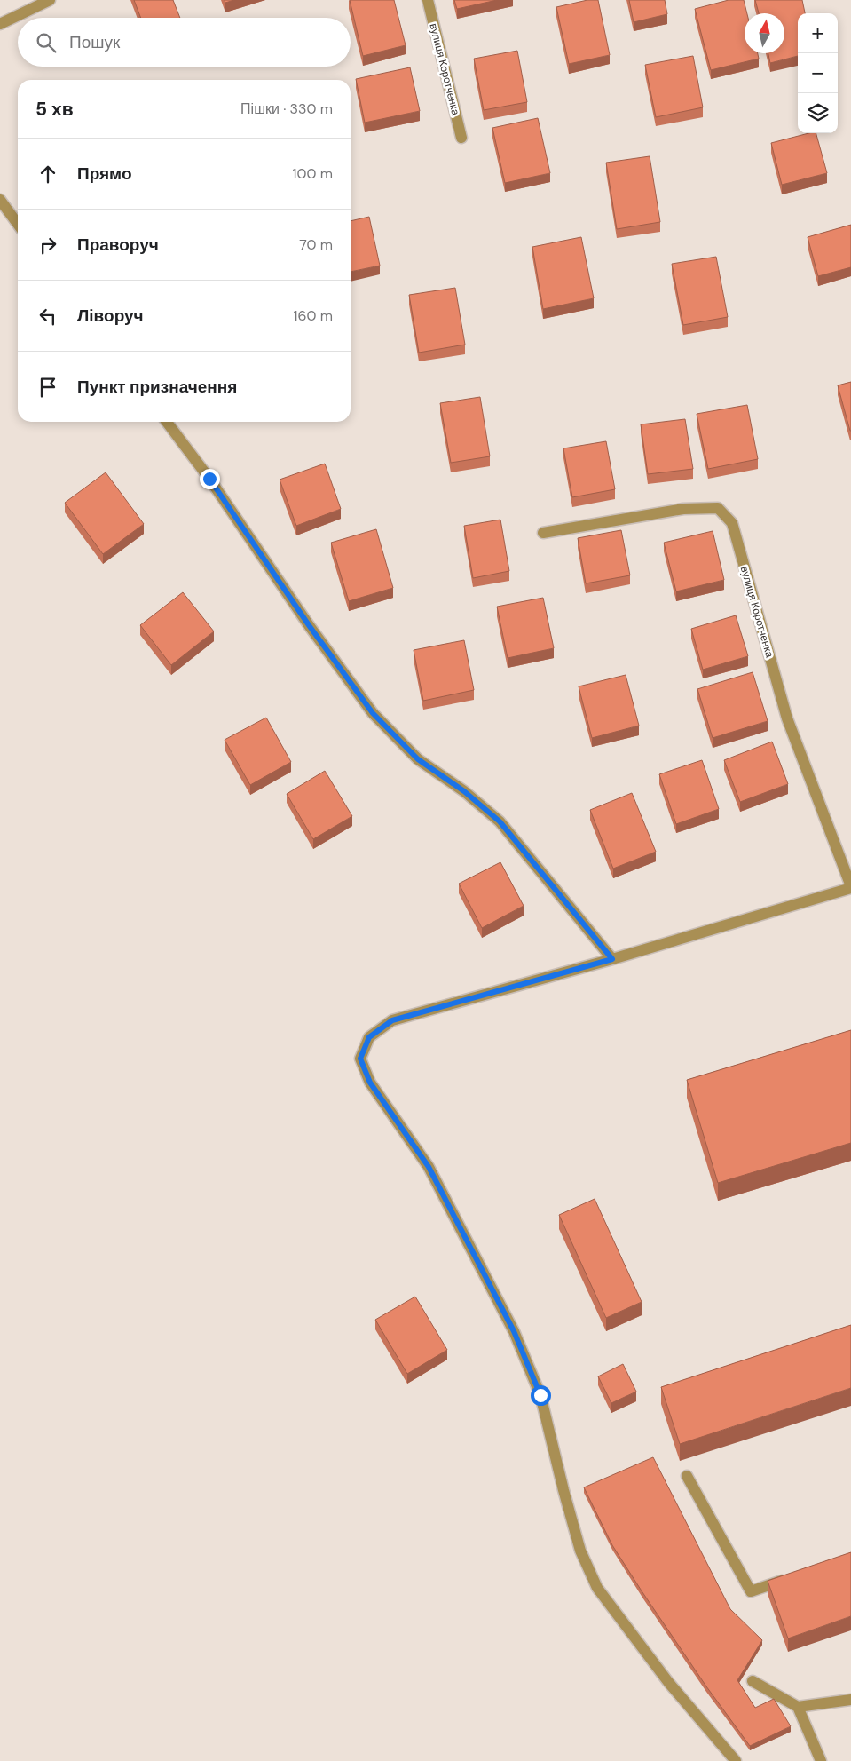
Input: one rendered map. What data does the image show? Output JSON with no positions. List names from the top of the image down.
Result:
{
  "streets": {
    "street": ["вулиця Коротченка"]
  },
  "north": "top",
  "page": {
    "map_buttons": ["+", "−"],
    "search": "Пошук",
    "heading": ["5 хв", "Пішки · 330 m"],
    "list": [
      ["Прямо", "100 m"],
      ["Праворуч", "70 m"],
      ["Ліворуч", "160 m"],
      "Пункт призначення"
    ]
  }
}
